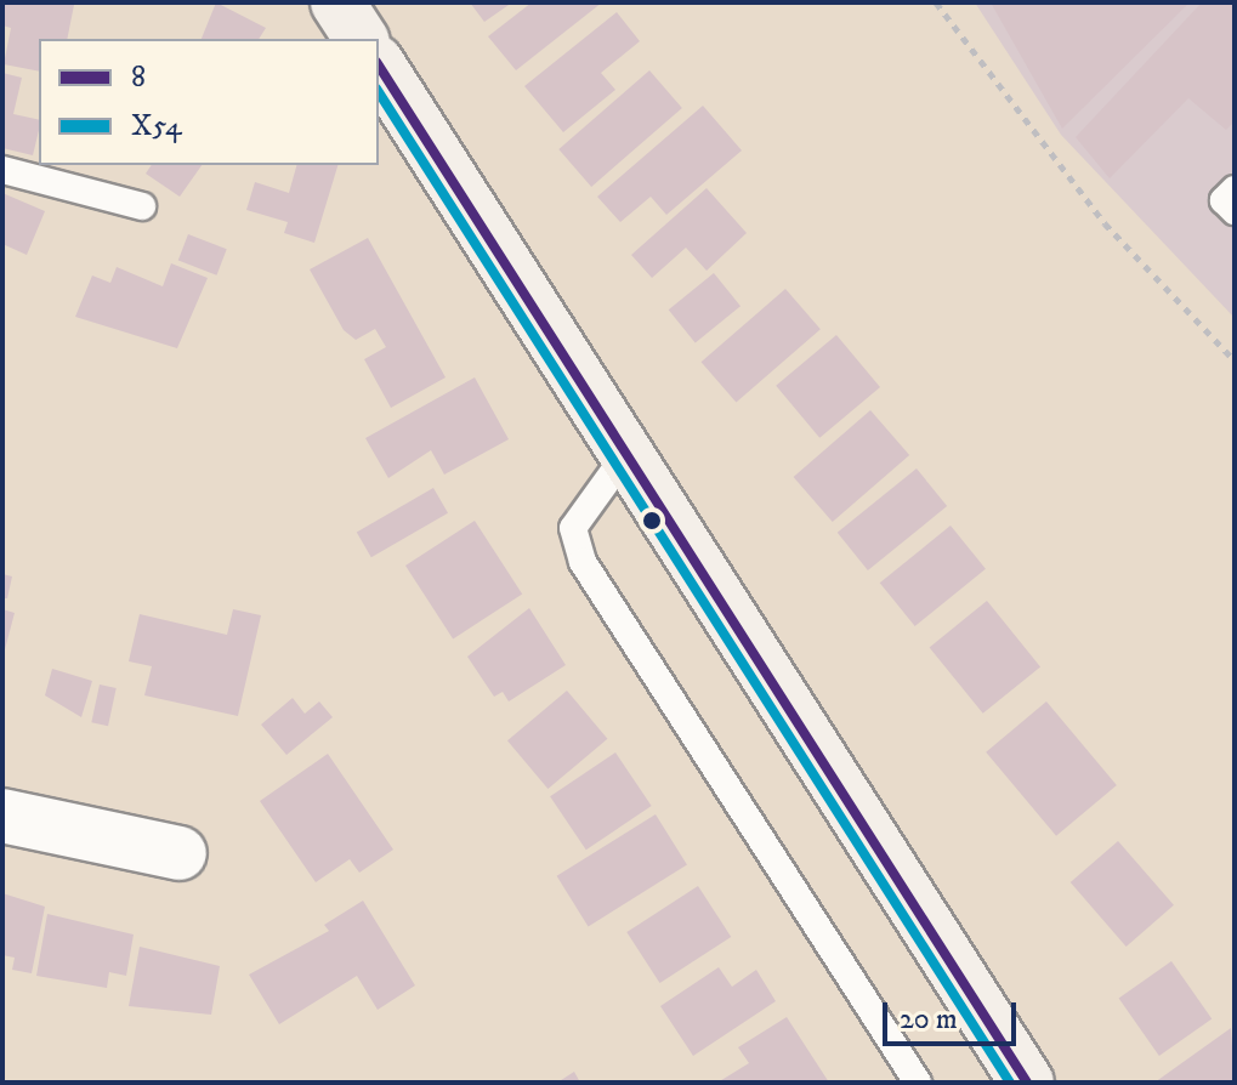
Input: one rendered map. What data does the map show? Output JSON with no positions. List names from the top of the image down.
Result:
{
  "lines": ["transit line 8", "transit line X54"],
  "legend": ["8", "X54"],
  "scale_bar": "20 m"
}
